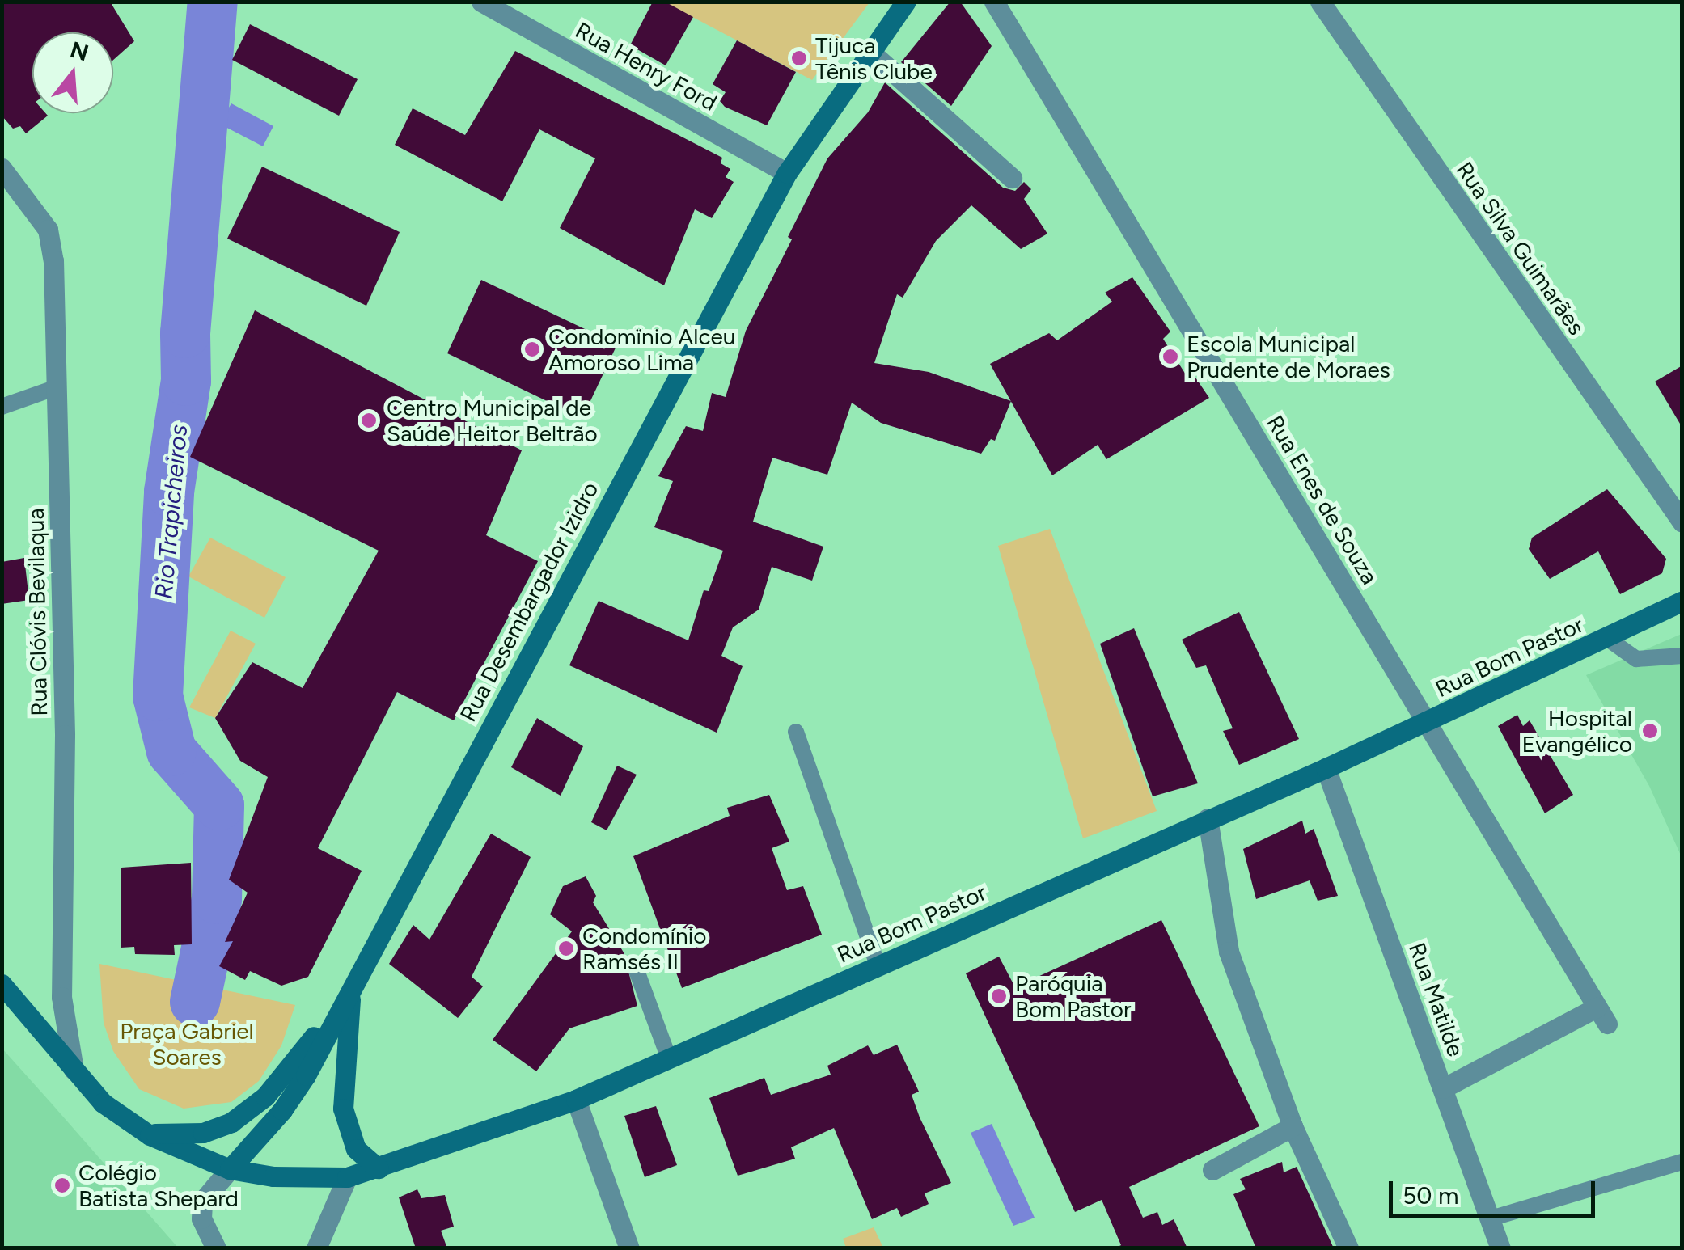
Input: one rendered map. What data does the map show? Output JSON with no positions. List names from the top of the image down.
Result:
{
  "streets": {
    "street": [
      "Rua Henry Ford",
      "Rua Silva Guimarães",
      "Rua Enes de Souza",
      "Rua Desembargador Izidro",
      "Rua Clóvis Bevilaqua",
      "Rua Bom Pastor",
      "Rua Matilde"
    ]
  },
  "crossings": [
    ["Rua Henry Ford", "Rua Desembargador Izidro"],
    ["Rua Enes de Souza", "Rua Bom Pastor"],
    ["Rua Enes de Souza", "Rua Matilde"],
    ["Rua Desembargador Izidro", "Rua Bom Pastor"],
    ["Rua Clóvis Bevilaqua", "Rua Bom Pastor"],
    ["Rua Bom Pastor", "Rua Matilde"]
  ],
  "water": ["Rio Trapicheiros"],
  "parks": ["Praça Gabriel Soares"],
  "places": [
    "Tijuca Tênis Clube",
    "Condomïnio Alceu Amoroso Lima",
    "Escola Municipal Prudente de Moraes",
    "Centro Municipal de Saúde Heitor Beltrão",
    "Hospital Evangélico",
    "Condomínio Ramsés II",
    "Paróquia Bom Pastor",
    "Colégio Batista Shepard"
  ],
  "scale_bar": "50 m",
  "north": "top"
}
